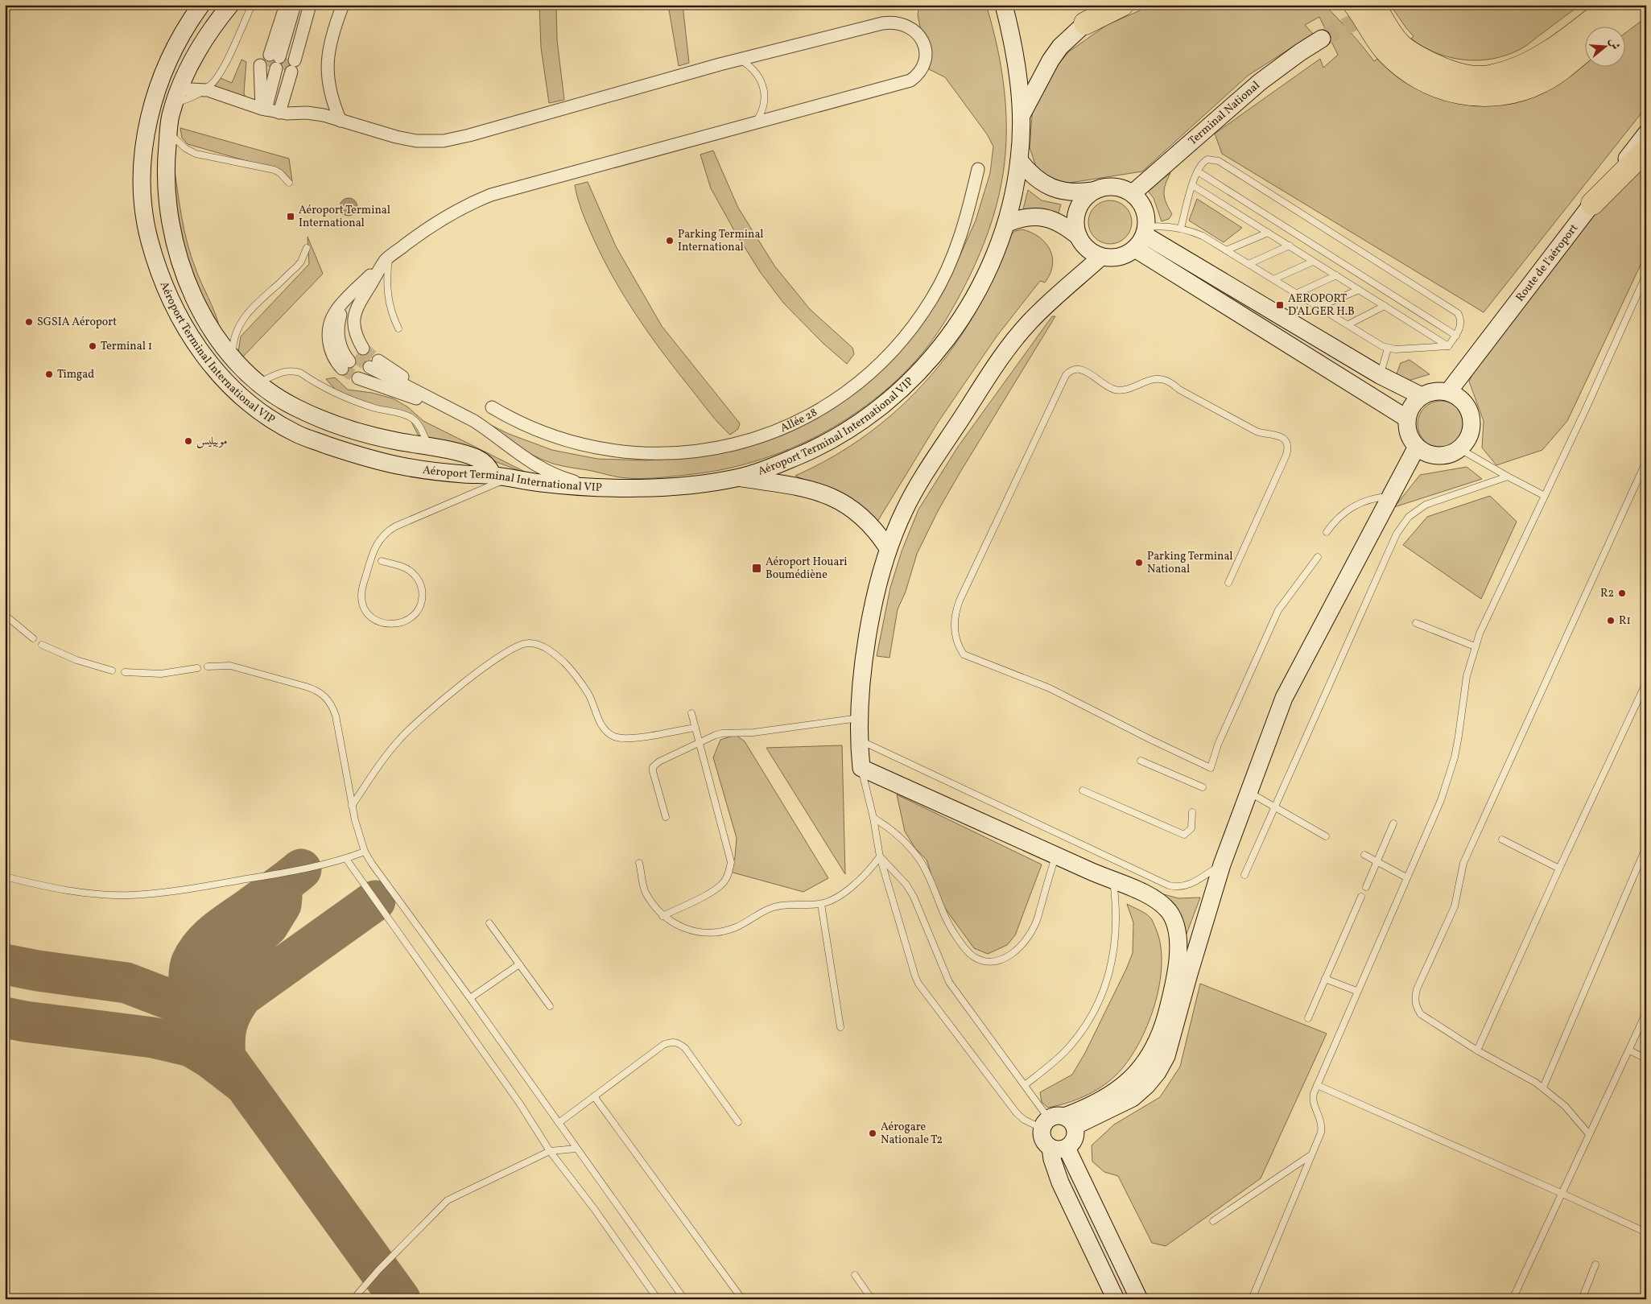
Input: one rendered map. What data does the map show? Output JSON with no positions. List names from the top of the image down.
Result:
{
  "streets": {
    "street": [
      "Terminal National",
      "Route de l'aéroport",
      "Aéroport Terminal International VIP",
      "Allée 28"
    ]
  },
  "places": {
    "transit": ["Aéroport Terminal International", "AEROPORT D'ALGER H.B", "Aéroport Houari Boumédiène"],
    "other": [
      "Parking Terminal International",
      "SGSIA Aéroport",
      "Terminal 1",
      "Timgad",
      "موبيليس",
      "Parking Terminal National",
      "R2",
      "R1",
      "Aérogare Nationale T2"
    ]
  },
  "north": "right"
}
